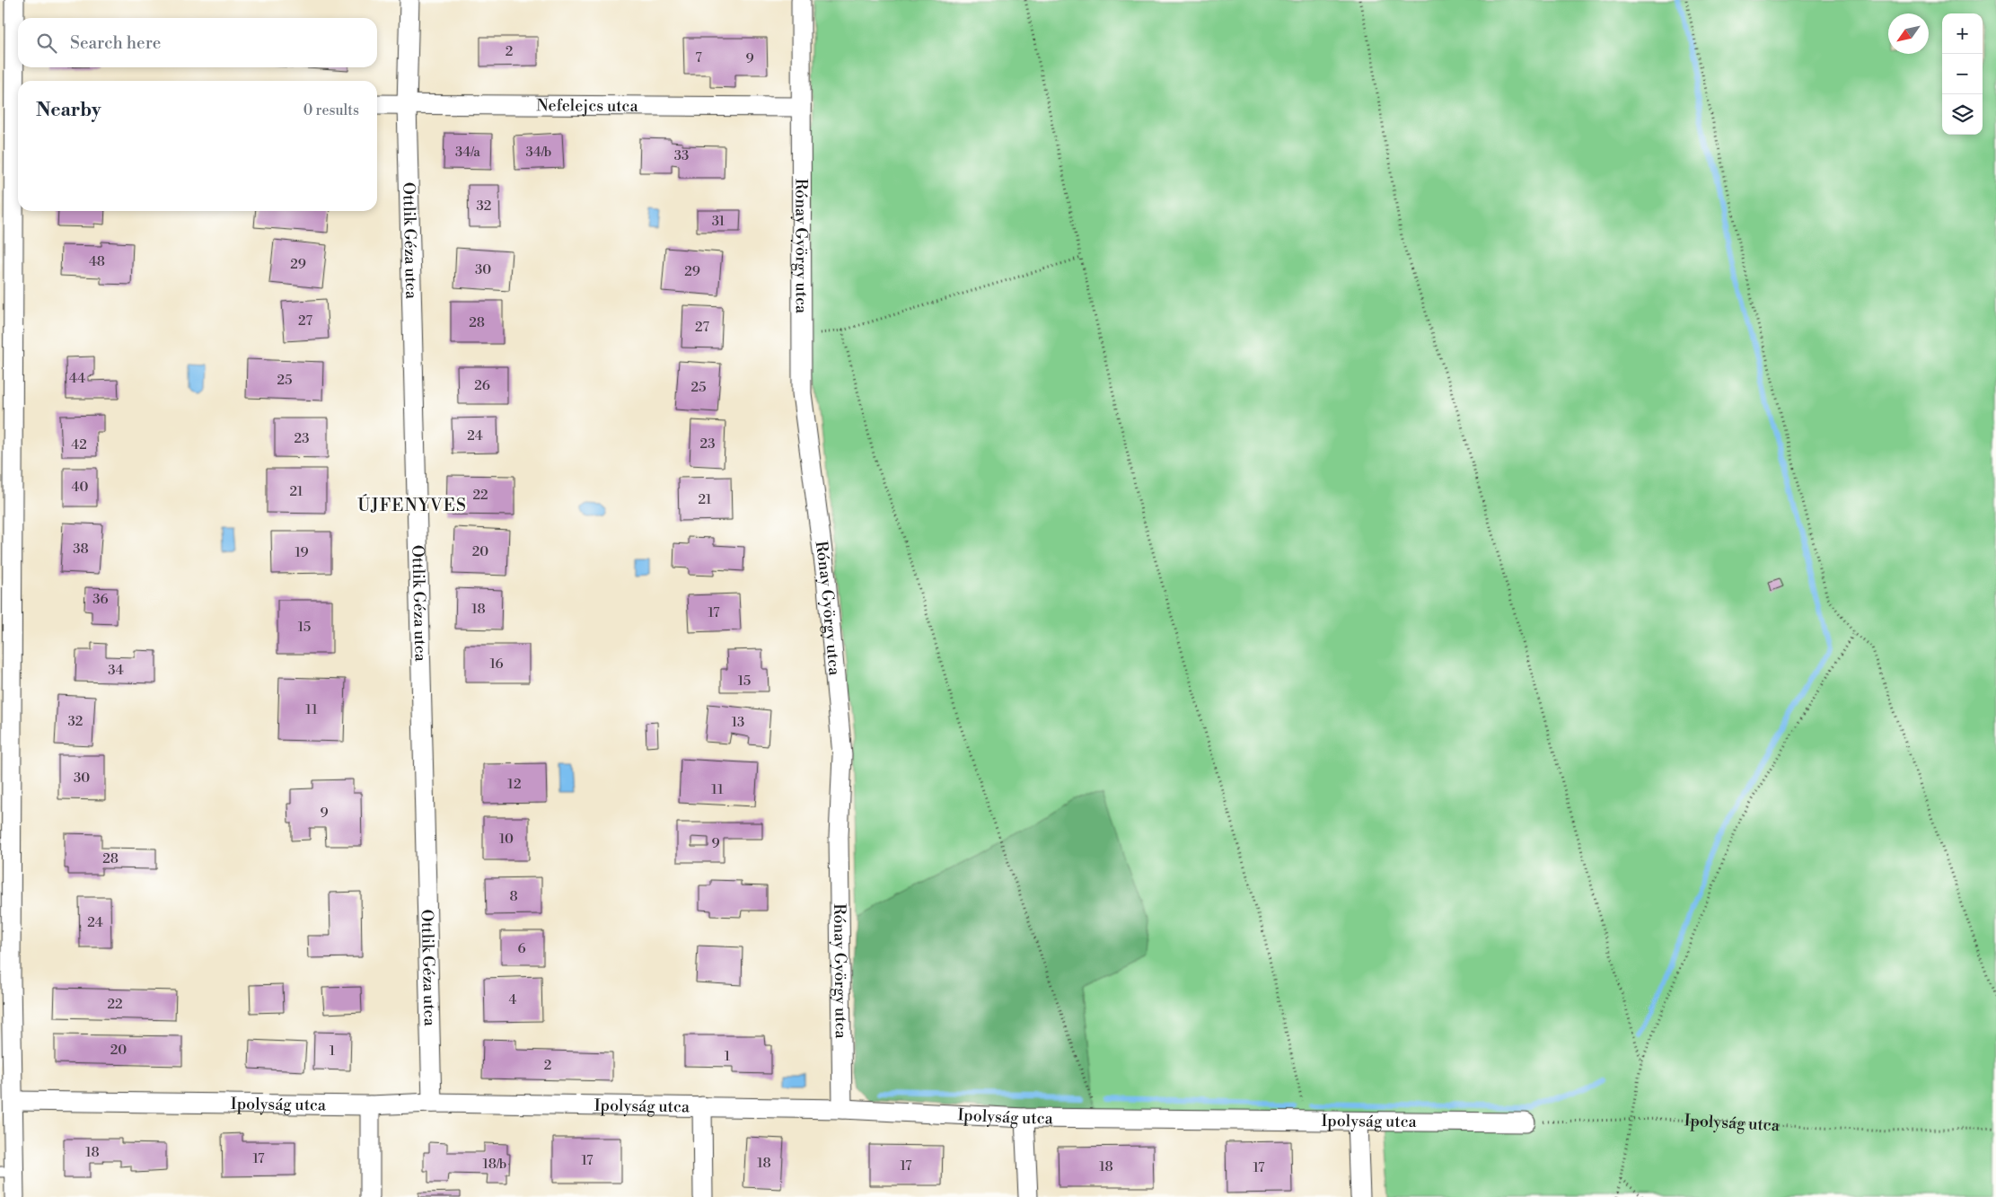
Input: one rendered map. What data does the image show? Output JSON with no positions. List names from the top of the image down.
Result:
{
  "streets": {
    "street": [
      "Nefelejcs utca",
      "Ottlik Géza utca",
      "Rónay György utca",
      "Ipolyság utca"
    ]
  },
  "crossings": [
    ["Nefelejcs utca", "Ottlik Géza utca"],
    ["Nefelejcs utca", "Rónay György utca"],
    ["Ottlik Géza utca", "Ipolyság utca"],
    ["Rónay György utca", "Ipolyság utca"]
  ],
  "districts": ["ÚJFENYVES"],
  "house_numbers": [
    "2",
    "7",
    "9",
    "34/a",
    "34/b",
    "33",
    "32",
    "31",
    "48",
    "29",
    "30",
    "29",
    "27",
    "28",
    "27",
    "44",
    "25",
    "26",
    "25",
    "24",
    "23",
    "23",
    "42",
    "40",
    "21",
    "22",
    "21",
    "38",
    "20",
    "19",
    "36",
    "18",
    "17",
    "15",
    "16",
    "34",
    "15",
    "11",
    "32",
    "13",
    "30",
    "12",
    "11",
    "9",
    "10",
    "9",
    "28",
    "8",
    "24",
    "6",
    "4",
    "22",
    "20",
    "1",
    "1",
    "2",
    "18",
    "17",
    "17",
    "18",
    "18/b",
    "17",
    "18",
    "17"
  ],
  "north": "bottom left",
  "page": {
    "map_buttons": ["+", "−"],
    "search": "Search here",
    "heading": ["Nearby", "0 results"]
  }
}
